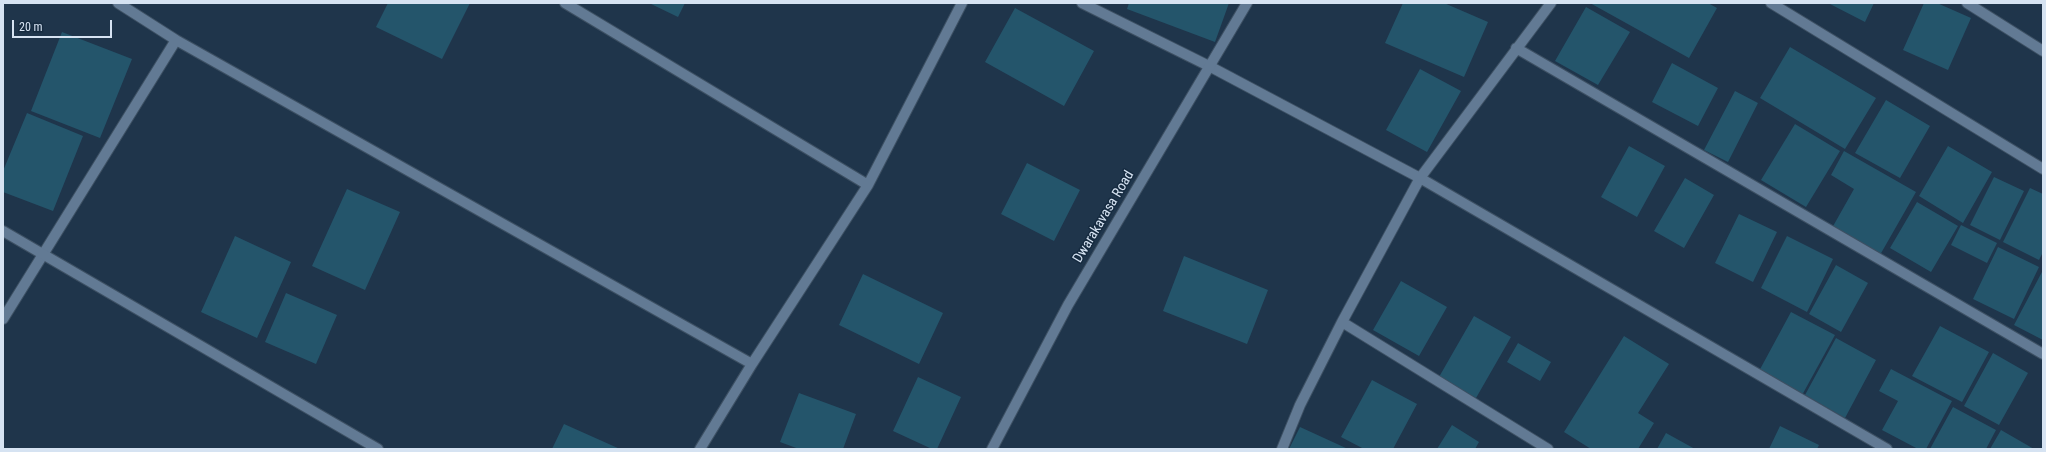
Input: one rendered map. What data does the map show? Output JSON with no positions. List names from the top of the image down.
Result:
{
  "streets": {
    "street": ["Dwarakavasa Road"]
  },
  "scale_bar": "20 m"
}
